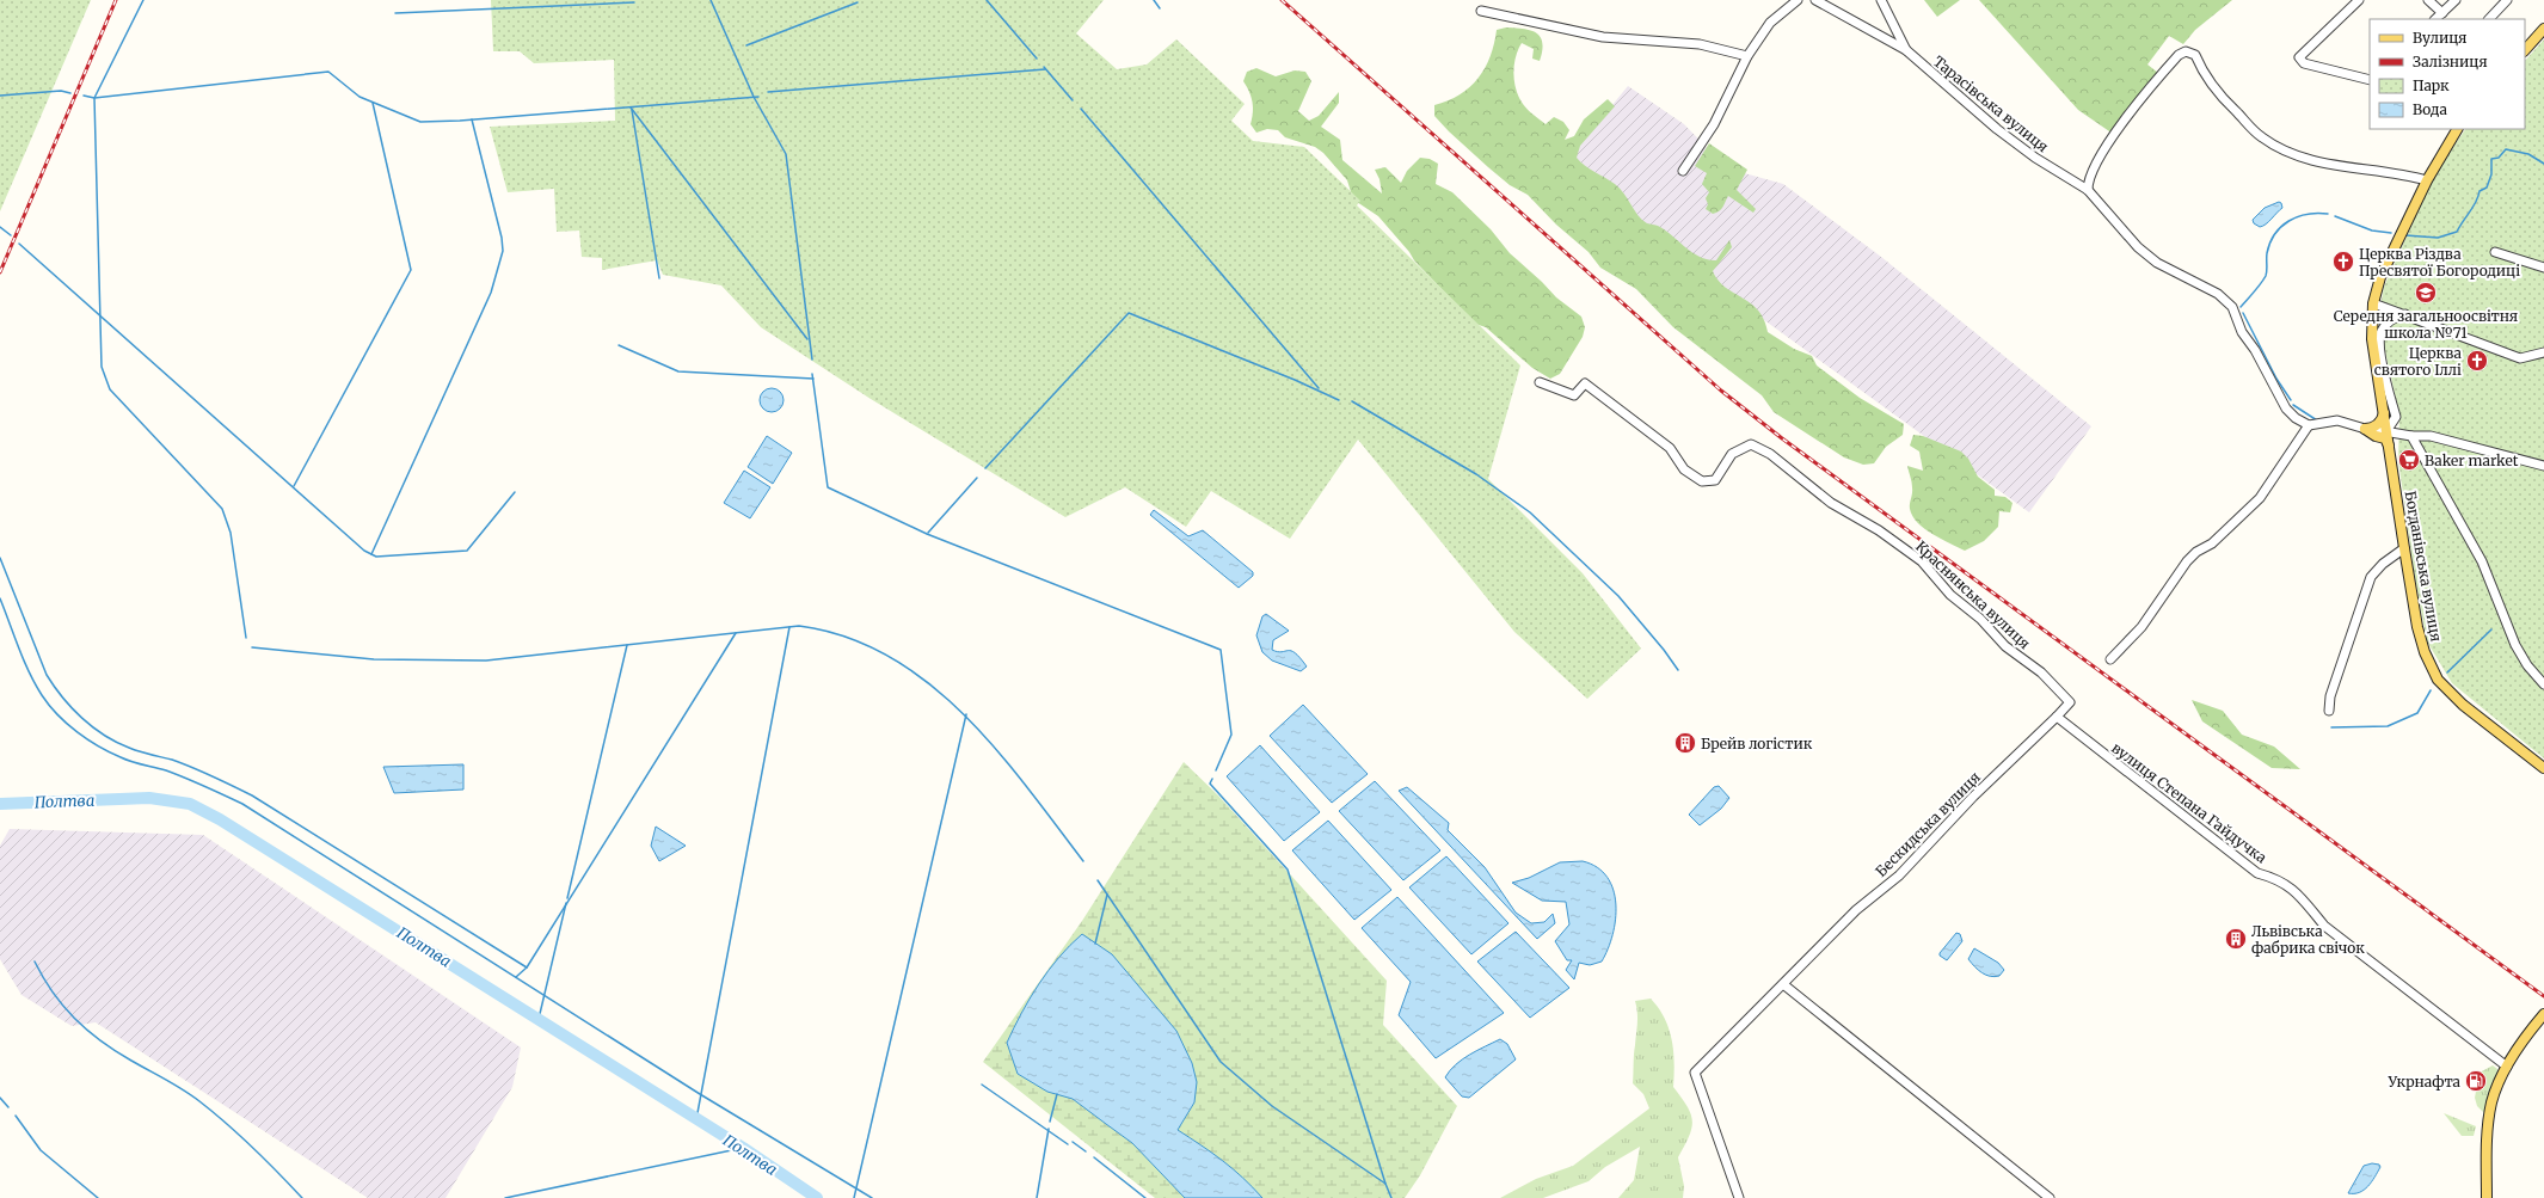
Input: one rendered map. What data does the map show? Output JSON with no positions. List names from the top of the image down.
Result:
{
  "streets": {
    "main road": ["Богданівська вулиця"],
    "street": [
      "Тарасівська вулиця",
      "Краснянська вулиця",
      "вулиця Степана Гайдучка",
      "Бескидська вулиця"
    ]
  },
  "crossings": [
    ["Краснянська вулиця", "Бескидська вулиця"],
    ["вулиця Степана Гайдучка", "Бескидська вулиця"]
  ],
  "water": ["Полтва"],
  "places": {
    "church": ["Церква Різдва Пресвятої Богородиці", "Церква святого Іллі"],
    "school or university": ["Середня загальноосвітня школа №71"],
    "supermarket": ["Baker market"],
    "building": ["Брейв логістик", "Львівська фабрика свічок"],
    "fuel station": ["Укрнафта"]
  },
  "legend": [
    "Вулиця",
    "Залізниця",
    "Парк",
    "Вода"
  ]
}
